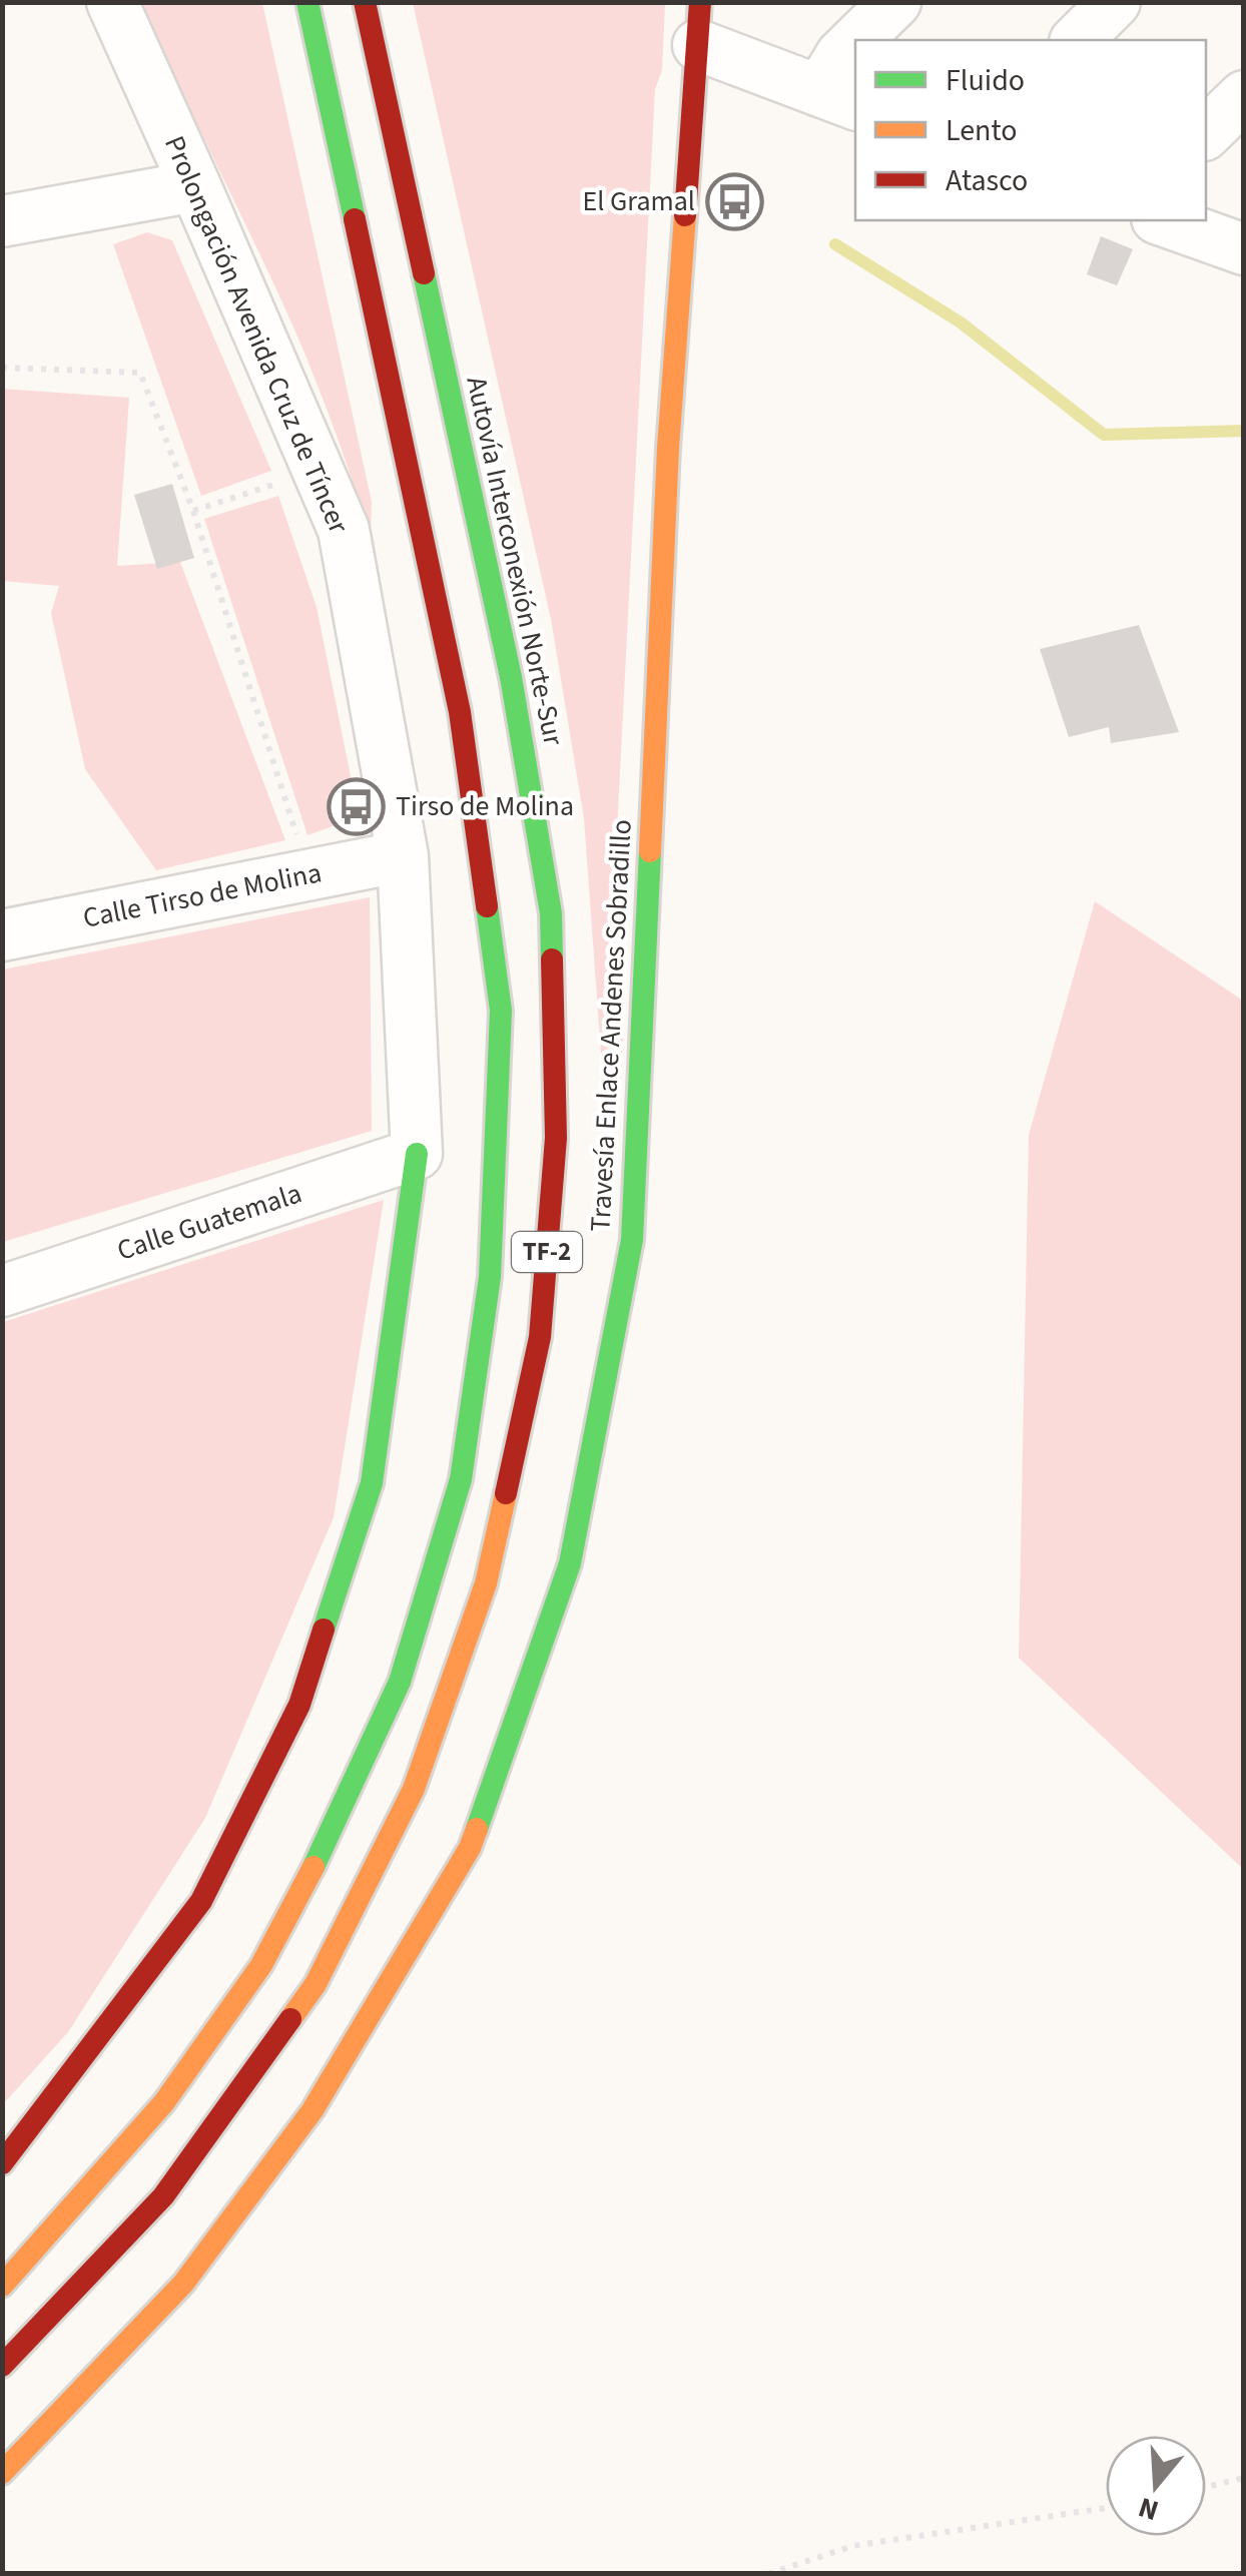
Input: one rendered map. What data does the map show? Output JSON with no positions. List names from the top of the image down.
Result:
{
  "streets": {
    "main road": ["Autovía Interconexión Norte-Sur", "Travesía Enlace Andenes Sobradillo", "TF-2"],
    "street": ["Prolongación Avenida Cruz de Tíncer", "Calle Tirso de Molina", "Calle Guatemala"]
  },
  "crossings": [
    ["Prolongación Avenida Cruz de Tíncer", "Calle Tirso de Molina"],
    ["Prolongación Avenida Cruz de Tíncer", "Calle Guatemala"]
  ],
  "places": {
    "bus stop": ["El Gramal", "Tirso de Molina"]
  },
  "legend": ["Fluido", "Lento", "Atasco"],
  "north": "bottom"
}
